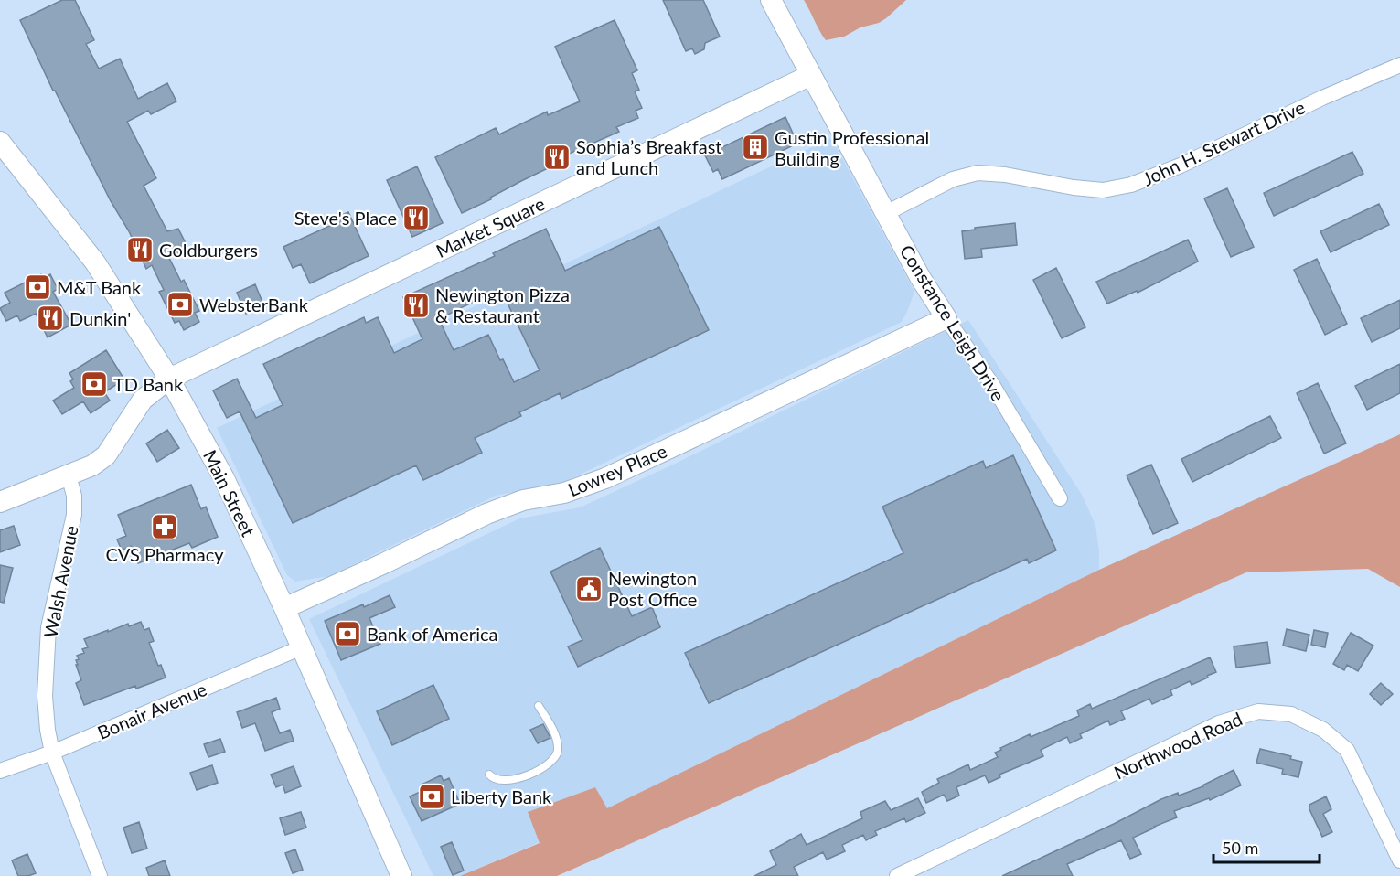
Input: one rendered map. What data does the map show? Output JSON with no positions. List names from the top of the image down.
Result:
{
  "streets": {
    "street": [
      "John H. Stewart Drive",
      "Market Square",
      "Constance Leigh Drive",
      "Lowrey Place",
      "Main Street",
      "Walsh Avenue",
      "Bonair Avenue",
      "Northwood Road"
    ]
  },
  "crossings": [
    ["John H. Stewart Drive", "Constance Leigh Drive"],
    ["Market Square", "Constance Leigh Drive"],
    ["Market Square", "Main Street"],
    ["Market Square", "Walsh Avenue"],
    ["Constance Leigh Drive", "Lowrey Place"],
    ["Lowrey Place", "Main Street"],
    ["Main Street", "Bonair Avenue"],
    ["Walsh Avenue", "Bonair Avenue"]
  ],
  "places": {
    "building": ["Gustin Professional Building"],
    "restaurant": [
      "Sophia’s Breakfast and Lunch",
      "Steve's Place",
      "Goldburgers",
      "Newington Pizza & Restaurant",
      "Dunkin'"
    ],
    "bank": [
      "M&T Bank",
      "WebsterBank",
      "TD Bank",
      "Bank of America",
      "Liberty Bank"
    ],
    "pharmacy": ["CVS Pharmacy"],
    "public building": ["Newington Post Office"]
  },
  "scale_bar": "50 m"
}
